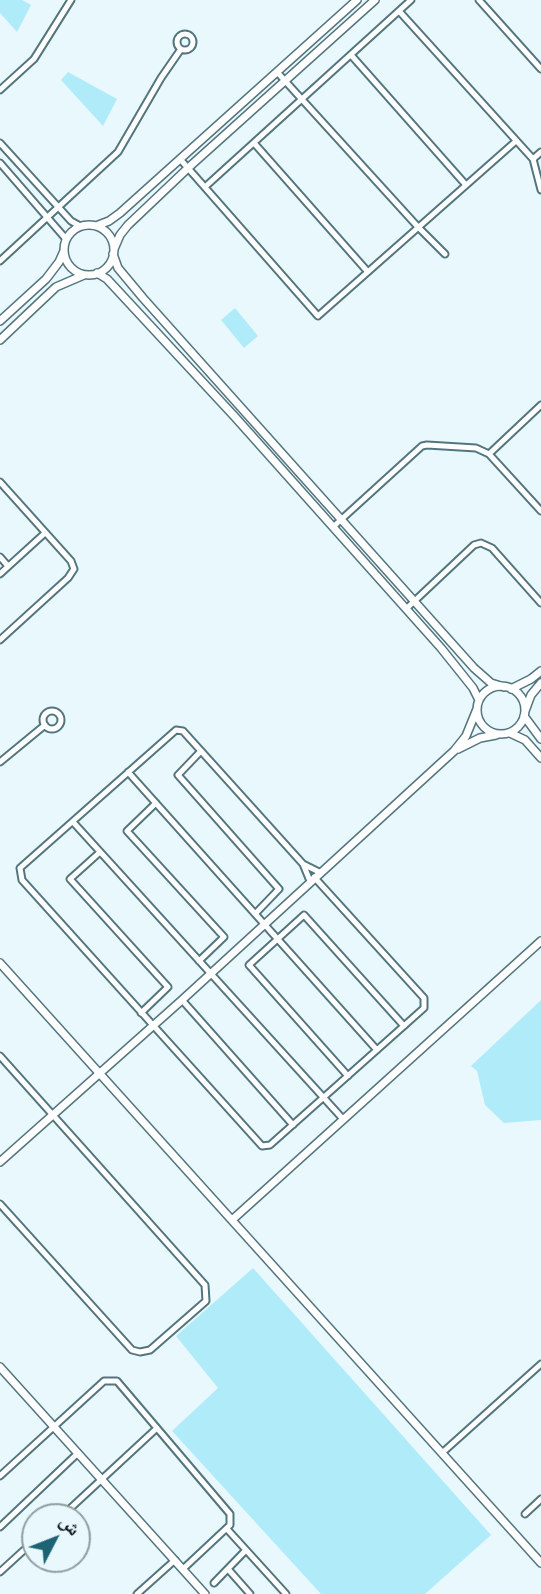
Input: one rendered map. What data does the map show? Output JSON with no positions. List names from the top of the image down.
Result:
{
  "north": "top right"
}
